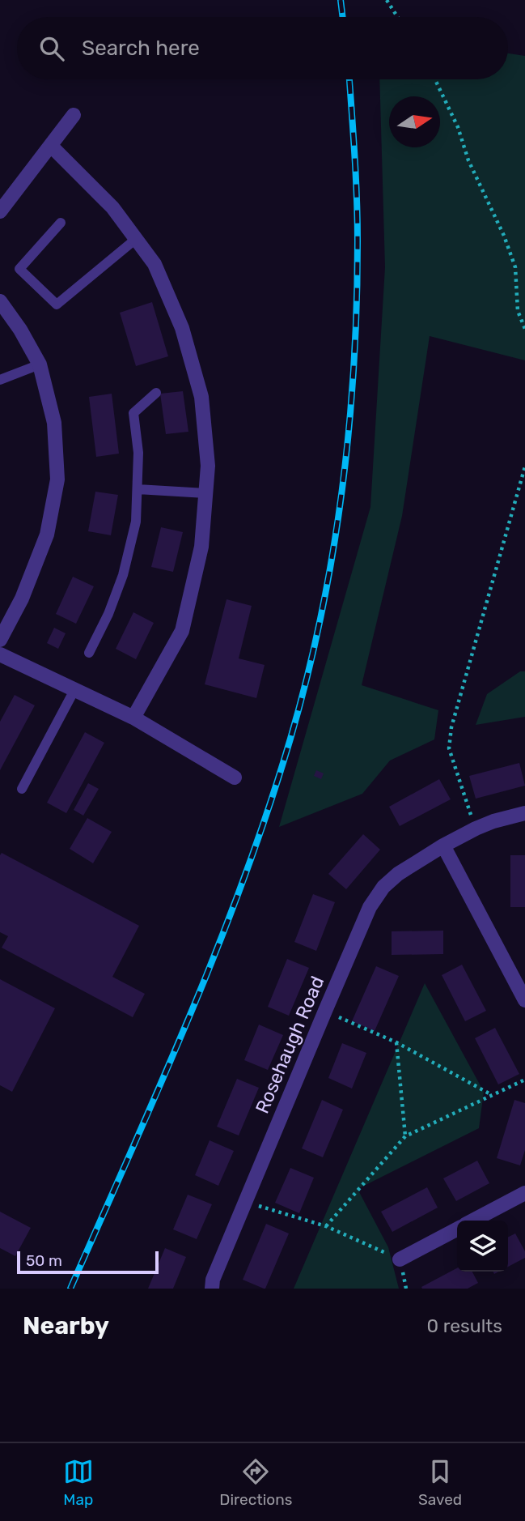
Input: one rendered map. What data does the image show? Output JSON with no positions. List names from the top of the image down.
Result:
{
  "streets": {
    "street": ["Rosehaugh Road"]
  },
  "scale_bar": "50 m",
  "north": "right",
  "page": {
    "search": "Search here",
    "scale": "50 m",
    "heading": ["Nearby", "0 results"],
    "nav": ["Map", "Directions", "Saved"]
  }
}
